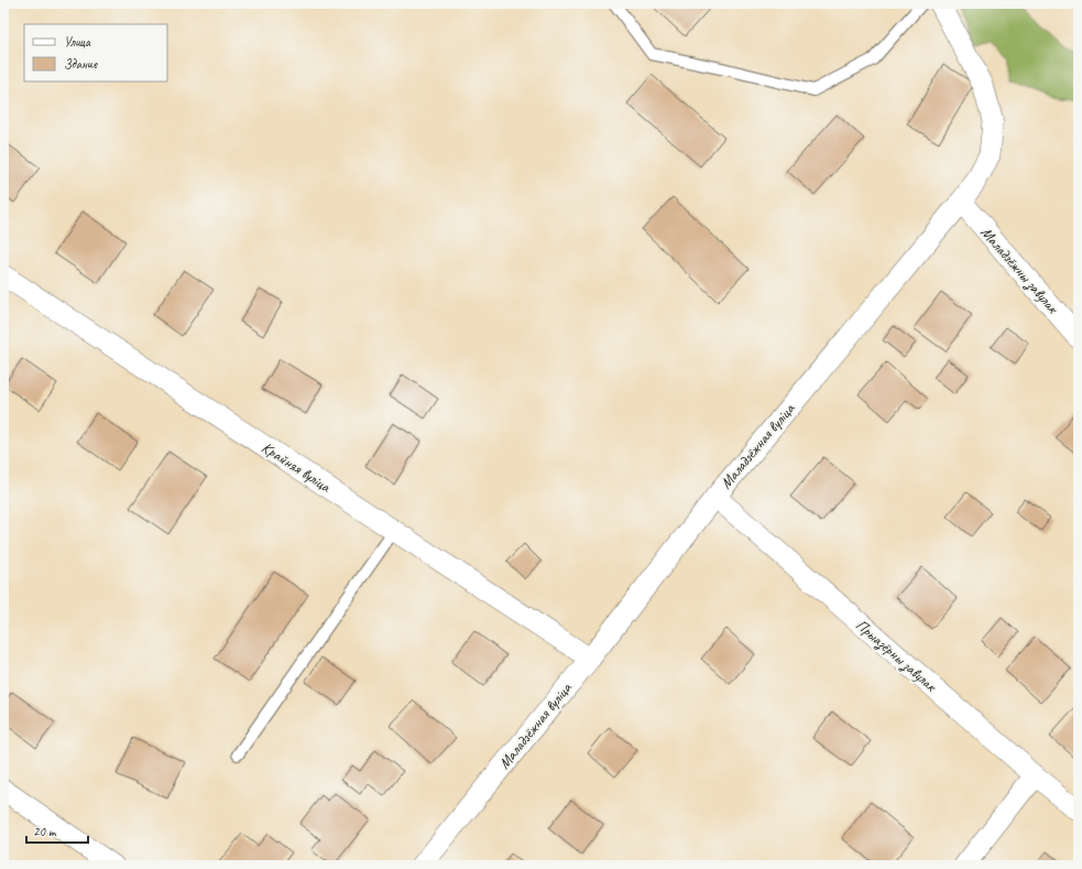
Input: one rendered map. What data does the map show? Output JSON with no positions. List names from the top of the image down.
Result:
{
  "streets": {
    "street": [
      "Маладзёжны завулак",
      "Маладзёжная вуліца",
      "Крайняя вуліца",
      "Прыазёрны завулак"
    ]
  },
  "crossings": [
    ["Маладзёжны завулак", "Маладзёжная вуліца"],
    ["Маладзёжная вуліца", "Крайняя вуліца"],
    ["Маладзёжная вуліца", "Прыазёрны завулак"]
  ],
  "legend": ["Улица", "Здание"],
  "scale_bar": "20 m"
}
